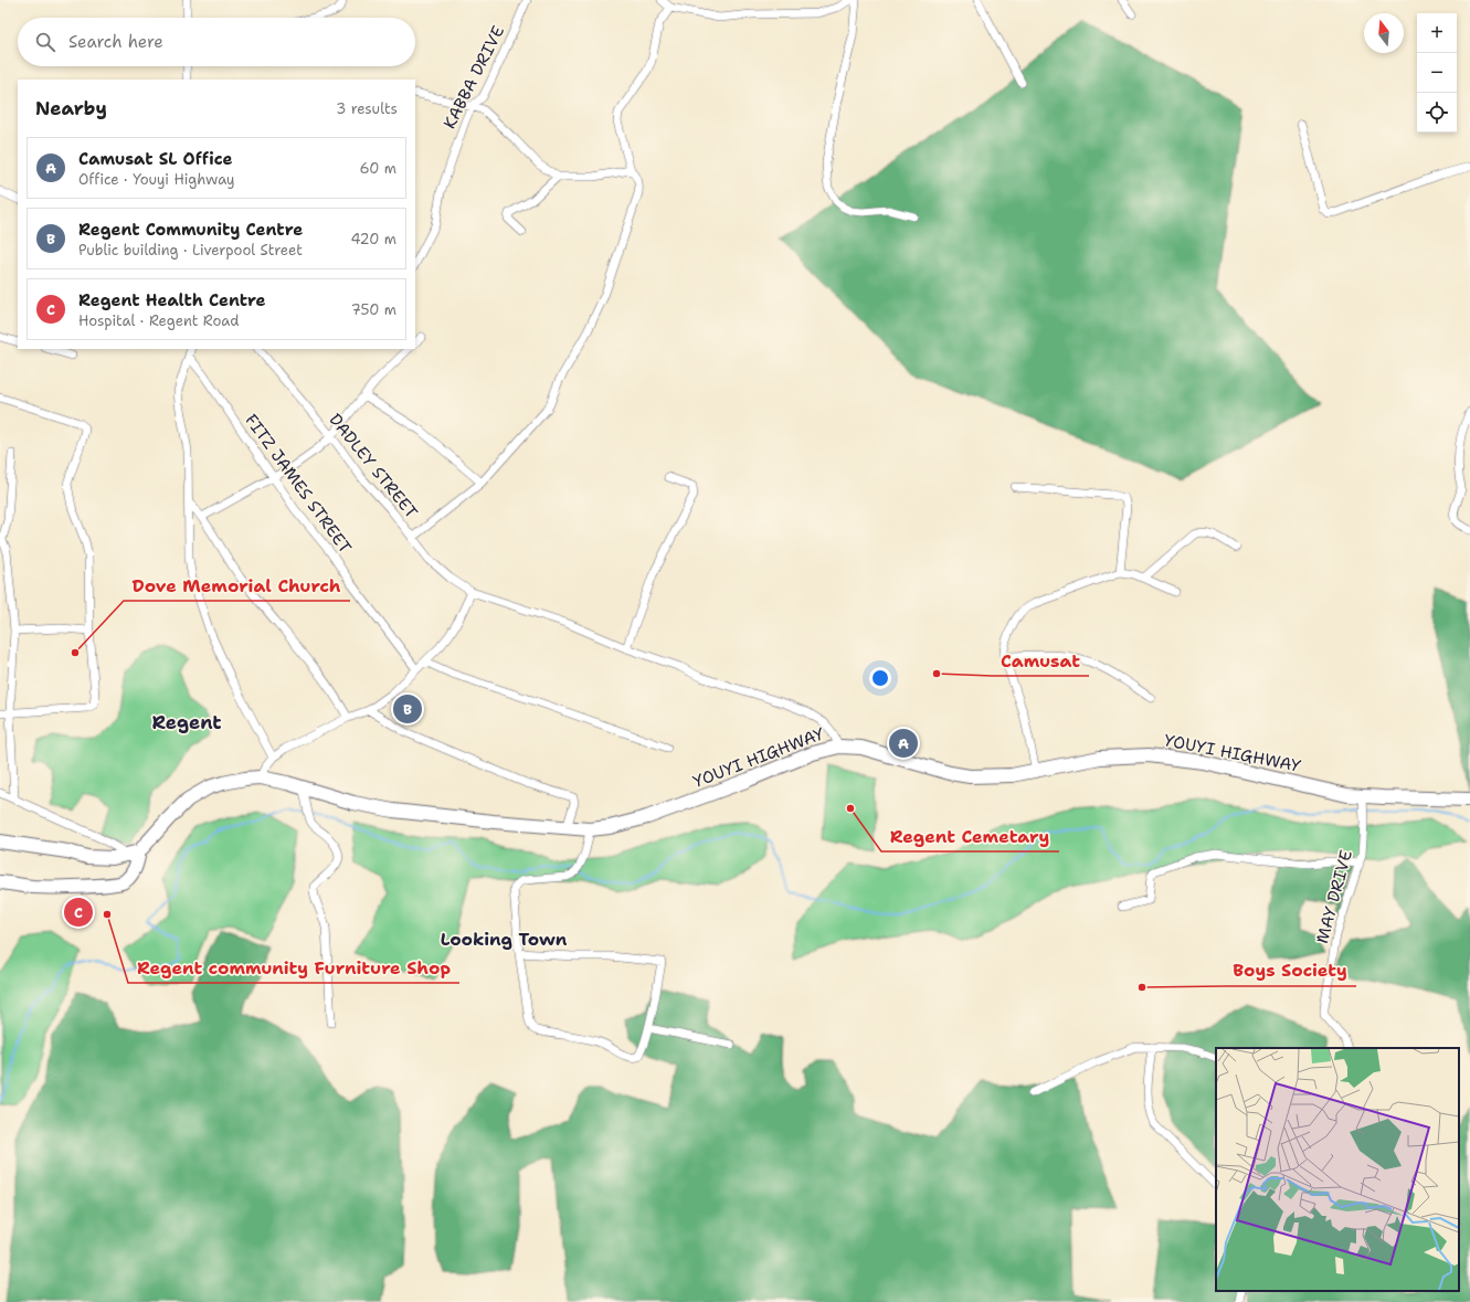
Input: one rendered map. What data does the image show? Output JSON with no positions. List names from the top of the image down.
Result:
{
  "streets": {
    "main road": ["YOUYI HIGHWAY"],
    "street": [
      "KABBA DRIVE",
      "DADLEY STREET",
      "FITZ JAMES STREET",
      "MAY DRIVE"
    ]
  },
  "crossings": [
    ["DADLEY STREET", "YOUYI HIGHWAY"],
    ["YOUYI HIGHWAY", "MAY DRIVE"]
  ],
  "districts": ["Regent", "Looking Town"],
  "places": [
    "Dove Memorial Church",
    "Camusat",
    "Regent Cemetary",
    "Regent community Furniture Shop",
    "Boys Society"
  ],
  "north": "top",
  "page": {
    "map_buttons": ["+", "−"],
    "search": "Search here",
    "heading": ["Nearby", "3 results"],
    "list": [
      {
        "mark": "A",
        "name": "Camusat SL Office",
        "note": "Office · Youyi Highway",
        "value": "60 m"
      },
      {
        "mark": "B",
        "name": "Regent Community Centre",
        "note": "Public building · Liverpool Street",
        "value": "420 m"
      },
      {
        "mark": "C",
        "name": "Regent Health Centre",
        "note": "Hospital · Regent Road",
        "value": "750 m"
      }
    ],
    "pins": ["B", "A", "C"]
  }
}
